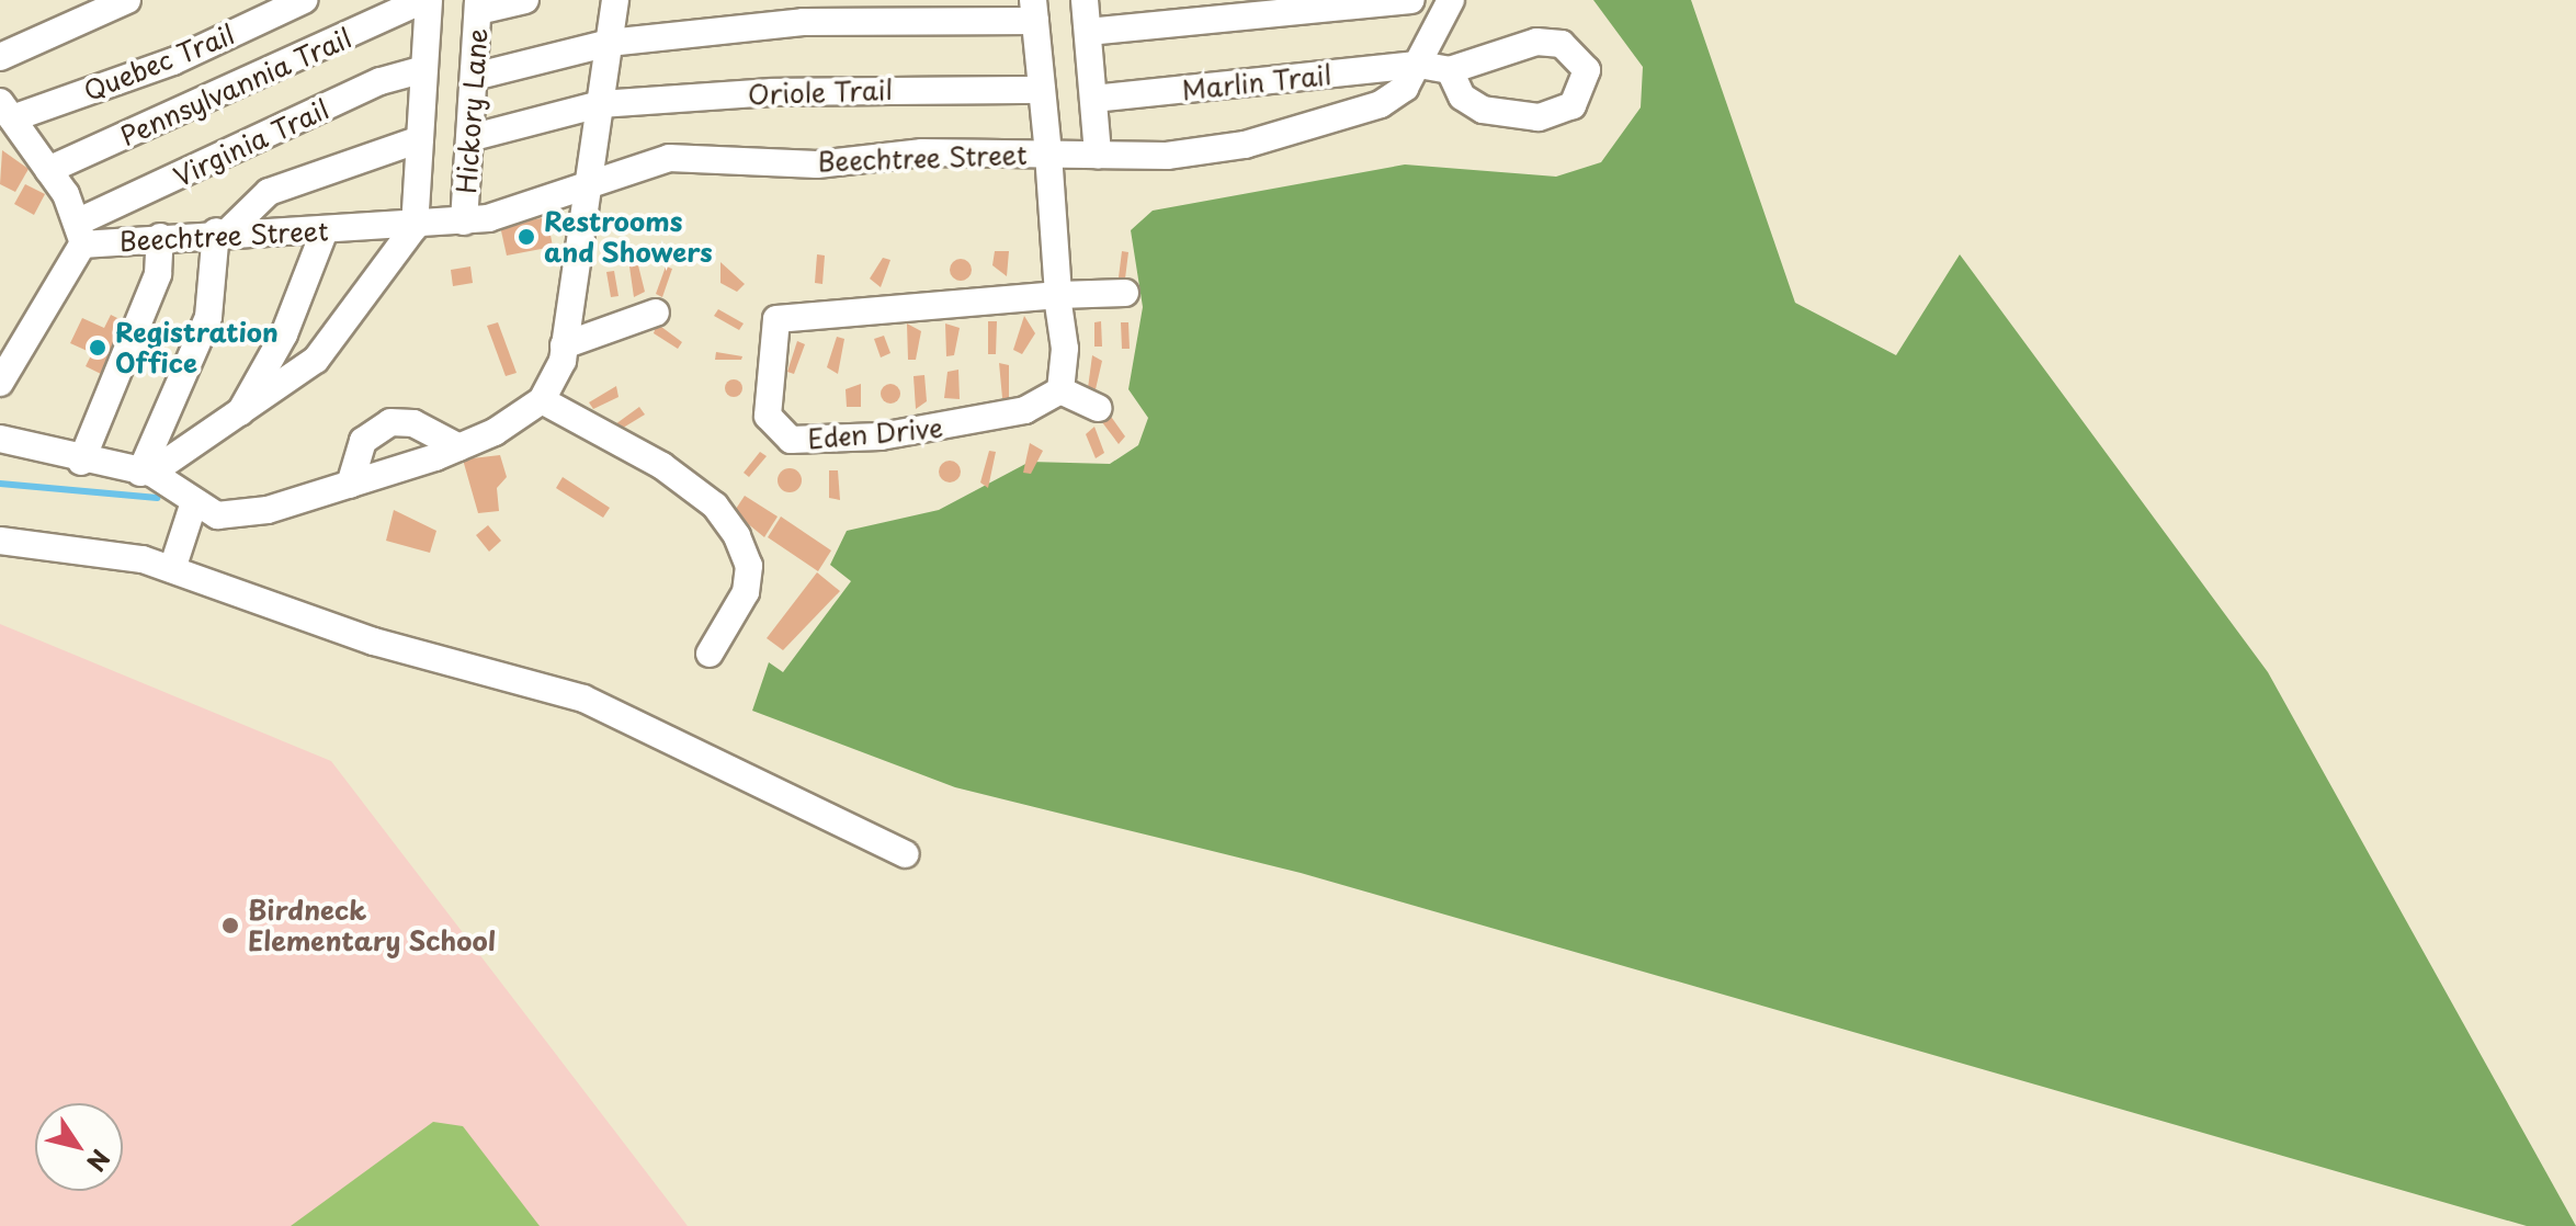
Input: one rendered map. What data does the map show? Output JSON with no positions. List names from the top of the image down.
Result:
{
  "streets": {
    "street": [
      "Quebec Trail",
      "Marlin Trail",
      "Pennsylvannia Trail",
      "Oriole Trail",
      "Hickory Lane",
      "Virginia Trail",
      "Beechtree Street",
      "Eden Drive"
    ]
  },
  "crossings": [
    ["Marlin Trail", "Beechtree Street"],
    ["Oriole Trail", "Hickory Lane"],
    ["Hickory Lane", "Beechtree Street"],
    ["Virginia Trail", "Beechtree Street"]
  ],
  "places": ["Restrooms and Showers", "Registration Office", "Birdneck Elementary School"],
  "north": "bottom right"
}
